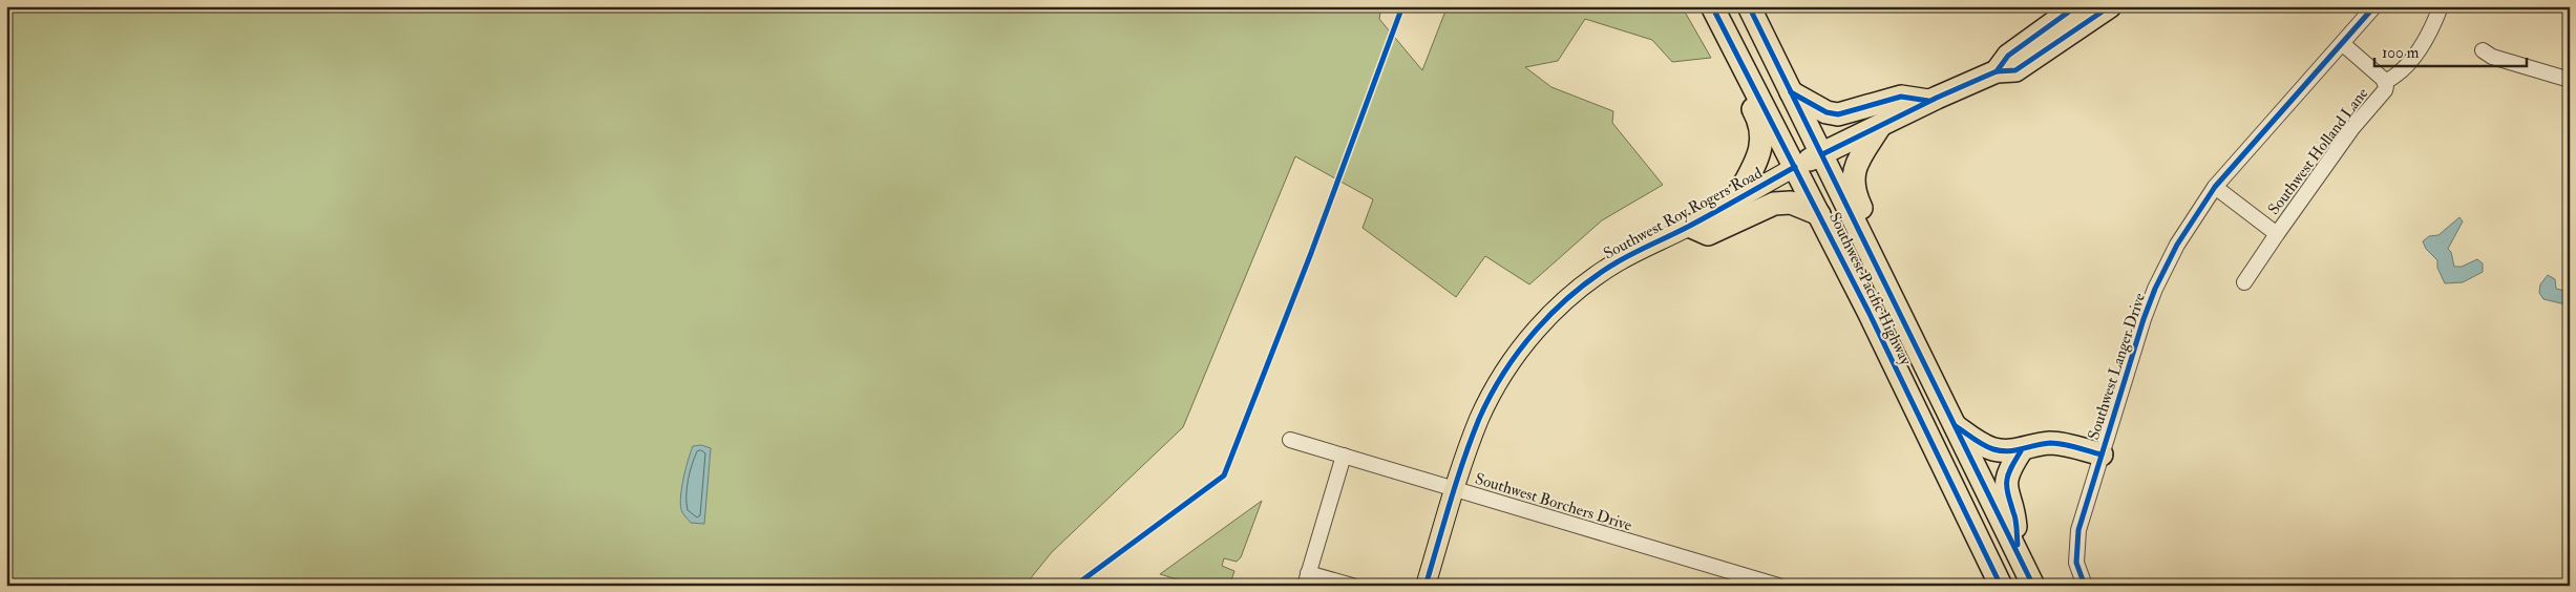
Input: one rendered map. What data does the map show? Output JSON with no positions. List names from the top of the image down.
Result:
{
  "streets": {
    "highway": ["Southwest Pacific Highway"],
    "main road": ["Southwest Roy Rogers Road"],
    "street": ["Southwest Holland Lane", "Southwest Langer Drive", "Southwest Borchers Drive"]
  },
  "crossings": [
    ["Southwest Holland Lane", "Southwest Langer Drive"],
    ["Southwest Roy Rogers Road", "Southwest Pacific Highway"],
    ["Southwest Roy Rogers Road", "Southwest Borchers Drive"]
  ],
  "scale_bar": "100 m"
}
